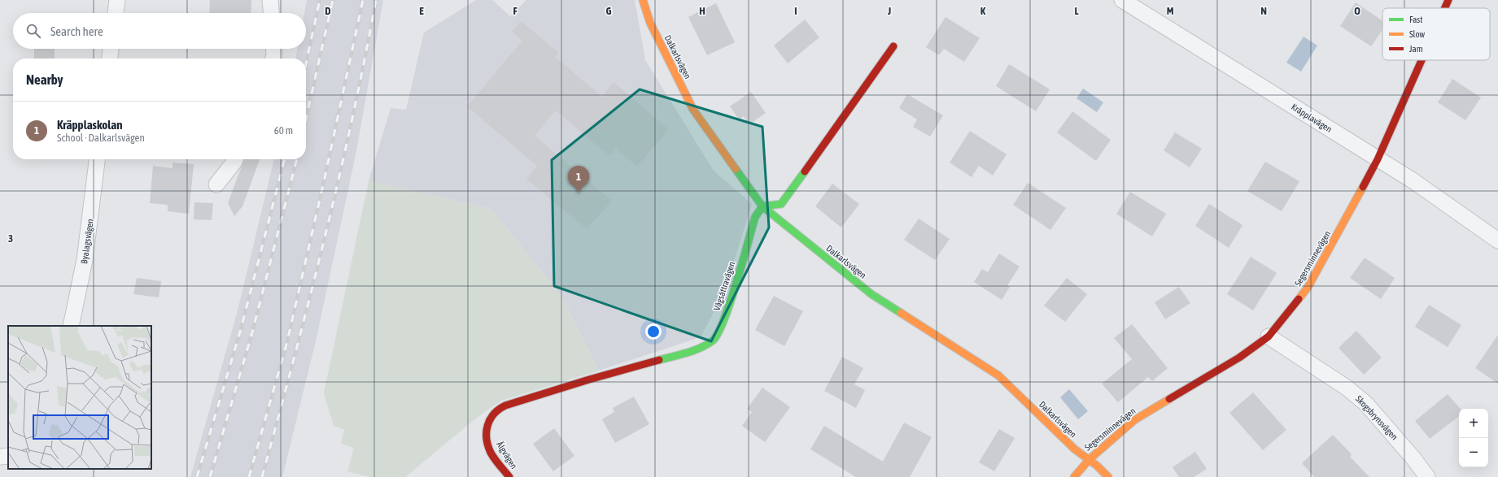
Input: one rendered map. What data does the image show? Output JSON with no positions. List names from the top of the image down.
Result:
{
  "streets": {
    "street": [
      "Dalkarlsvägen",
      "Kräpplavägen",
      "Byalagsvägen",
      "Segersminnevägen",
      "Vågsättravägen",
      "Skogsbrynsvägen",
      "Älgvägen"
    ]
  },
  "crossings": [
    ["Dalkarlsvägen", "Segersminnevägen"],
    ["Dalkarlsvägen", "Vågsättravägen"],
    ["Kräpplavägen", "Segersminnevägen"],
    ["Segersminnevägen", "Skogsbrynsvägen"],
    ["Vågsättravägen", "Älgvägen"]
  ],
  "legend": ["Fast", "Slow", "Jam"],
  "page": {
    "search": "Search here",
    "heading": "Nearby",
    "list": [
      {
        "mark": "1",
        "name": "Kräpplaskolan",
        "note": "School · Dalkarlsvägen",
        "value": "60 m"
      }
    ],
    "pins": "1",
    "map_buttons": ["+", "−"]
  },
  "grid": {
    "columns": [
      "D",
      "E",
      "F",
      "G",
      "H",
      "I",
      "J",
      "K",
      "L",
      "M",
      "N",
      "O"
    ],
    "rows": ["3"]
  }
}
